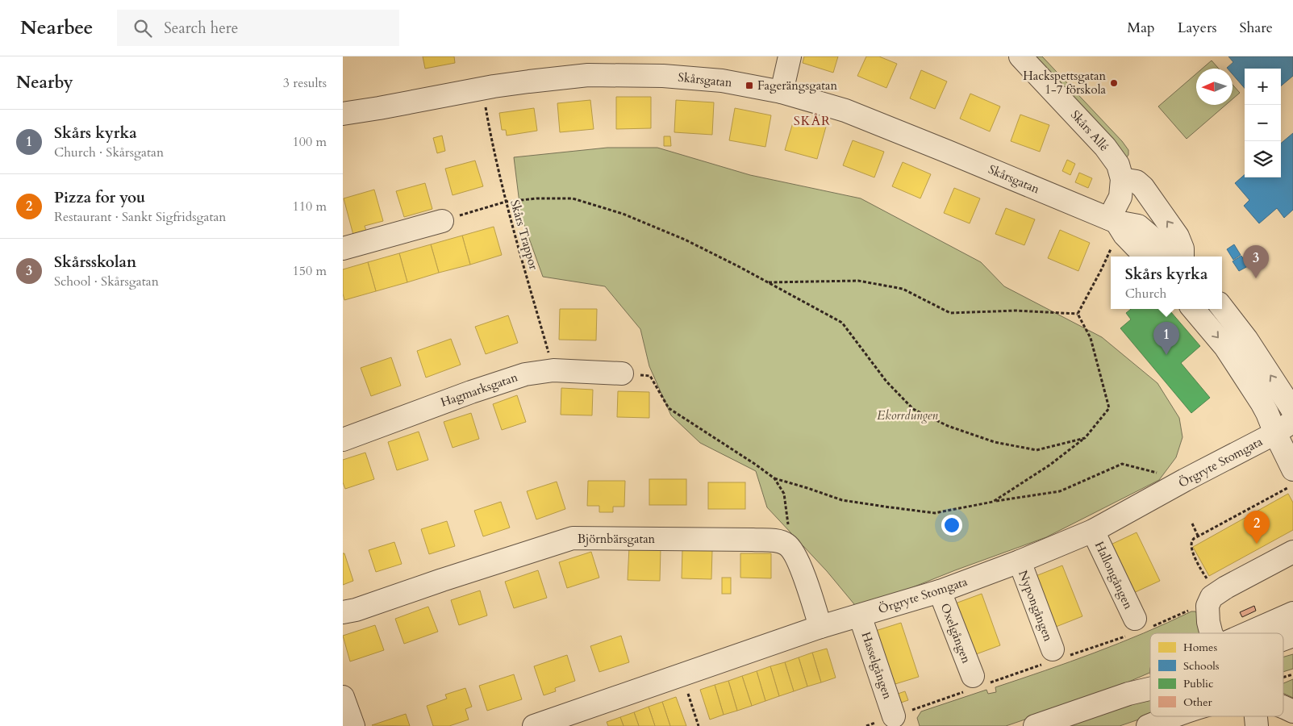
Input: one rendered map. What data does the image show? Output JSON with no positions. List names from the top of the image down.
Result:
{
  "streets": {
    "street": [
      "Skårsgatan",
      "Skårs Allé",
      "Hagmarksgatan",
      "Örgryte Stomgata",
      "Björnbärsgatan",
      "Hallongången",
      "Nypongången",
      "Oxelgången",
      "Hasselgången"
    ],
    "path": ["Skårs Trappor"]
  },
  "crossings": [
    ["Skårsgatan", "Skårs Allé"],
    ["Skårs Trappor", "Hagmarksgatan"],
    ["Örgryte Stomgata", "Björnbärsgatan"],
    ["Örgryte Stomgata", "Hallongången"],
    ["Örgryte Stomgata", "Nypongången"],
    ["Örgryte Stomgata", "Oxelgången"],
    ["Örgryte Stomgata", "Hasselgången"]
  ],
  "districts": ["SKÅR"],
  "parks": ["Ekorrdungen"],
  "places": {
    "other": ["Hackspettsgatan 1-7 förskola"],
    "transit": ["Fagerängsgatan"]
  },
  "legend": [
    "Homes",
    "Schools",
    "Public",
    "Other"
  ],
  "north": "left",
  "page": {
    "header": "Nearbee",
    "search": "Search here",
    "nav": ["Map", "Layers", "Share"],
    "heading": ["Nearby", "3 results"],
    "map_buttons": ["+", "−"],
    "list": [
      {
        "mark": "1",
        "name": "Skårs kyrka",
        "note": "Church · Skårsgatan",
        "value": "100 m"
      },
      {
        "mark": "2",
        "name": "Pizza for you",
        "note": "Restaurant · Sankt Sigfridsgatan",
        "value": "110 m"
      },
      {
        "mark": "3",
        "name": "Skårsskolan",
        "note": "School · Skårsgatan",
        "value": "150 m"
      }
    ],
    "pins": ["3", "1", "2"],
    "popup": ["Skårs kyrka", "Church"]
  }
}
